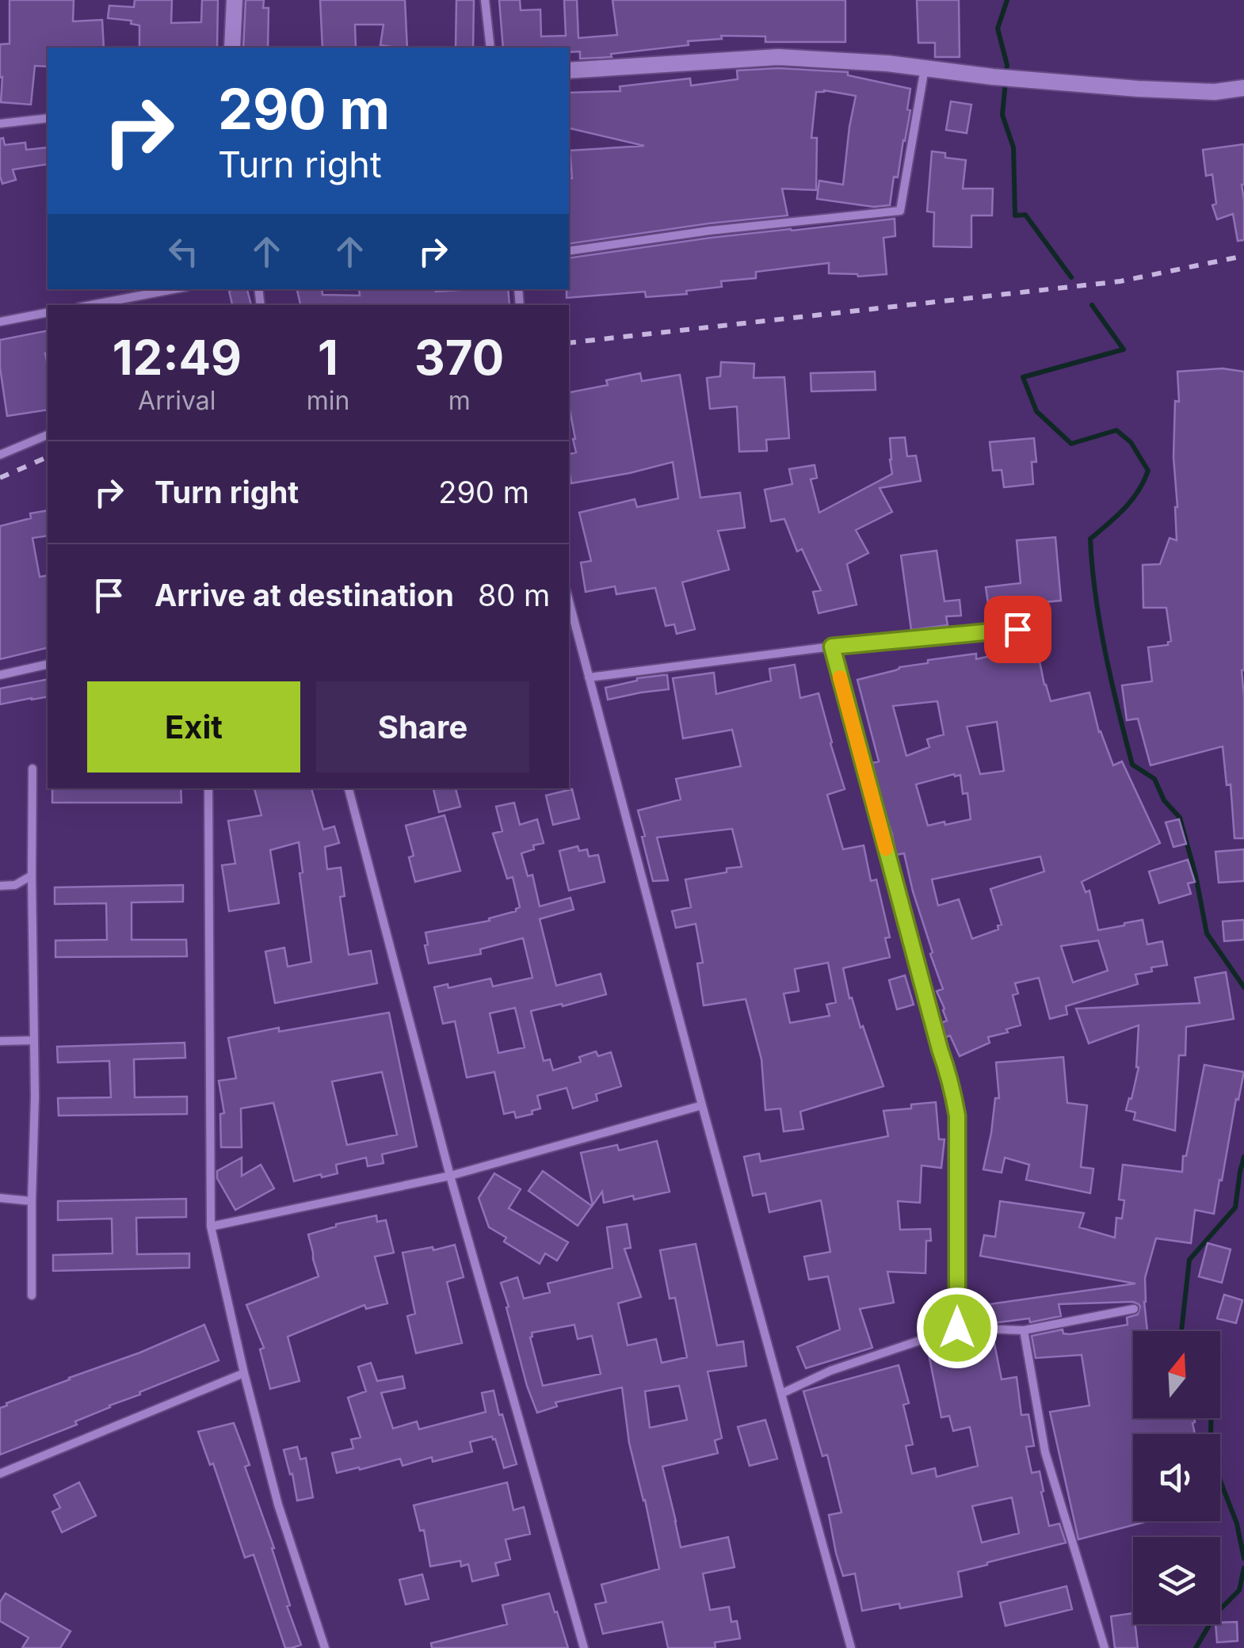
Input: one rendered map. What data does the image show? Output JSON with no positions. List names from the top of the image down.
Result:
{
  "north": "top",
  "page": {
    "turn": ["290 m", "Turn right"],
    "eta": [
      "12:49",
      "Arrival",
      "1",
      "min",
      "370",
      "m"
    ],
    "list": [
      {
        "name": "Turn right",
        "value": "290 m"
      },
      {
        "name": "Arrive at destination",
        "value": "80 m"
      }
    ],
    "buttons": ["Exit", "Share"]
  }
}
